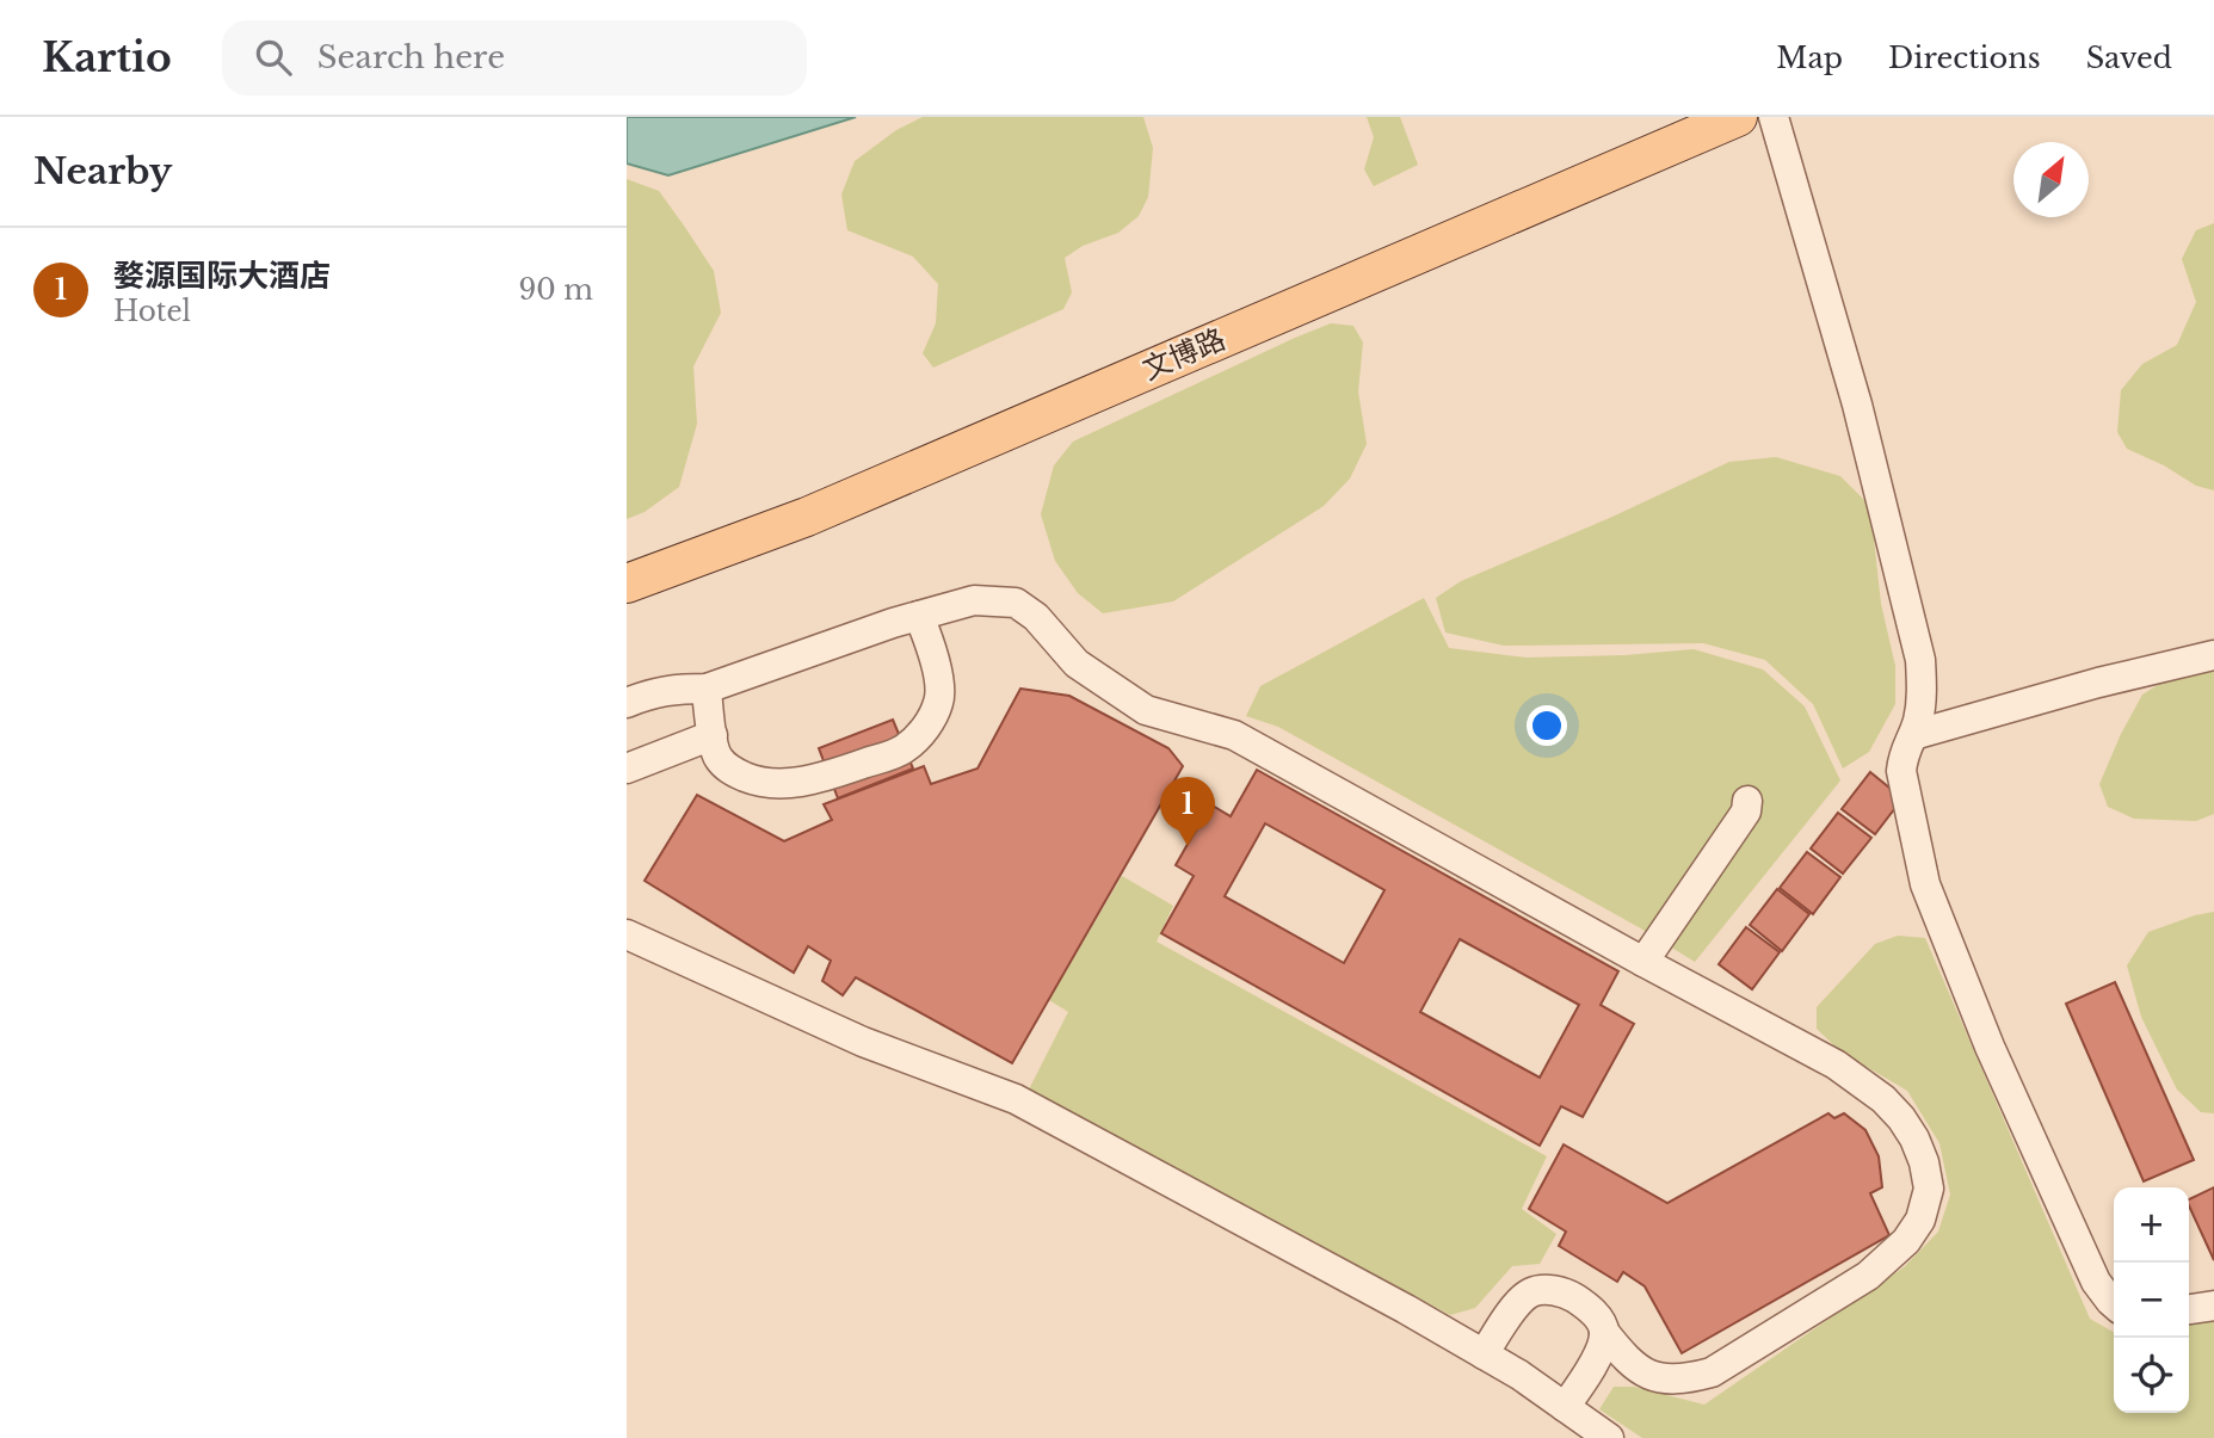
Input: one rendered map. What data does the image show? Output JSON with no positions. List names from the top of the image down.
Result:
{
  "streets": {
    "main road": ["文博路"]
  },
  "north": "top right",
  "page": {
    "header": "Kartio",
    "search": "Search here",
    "nav": ["Map", "Directions", "Saved"],
    "heading": "Nearby",
    "list": [
      {
        "mark": "1",
        "name": "婺源国际大酒店",
        "note": "Hotel",
        "value": "90 m"
      }
    ],
    "pins": "1",
    "map_buttons": ["+", "−"]
  }
}
